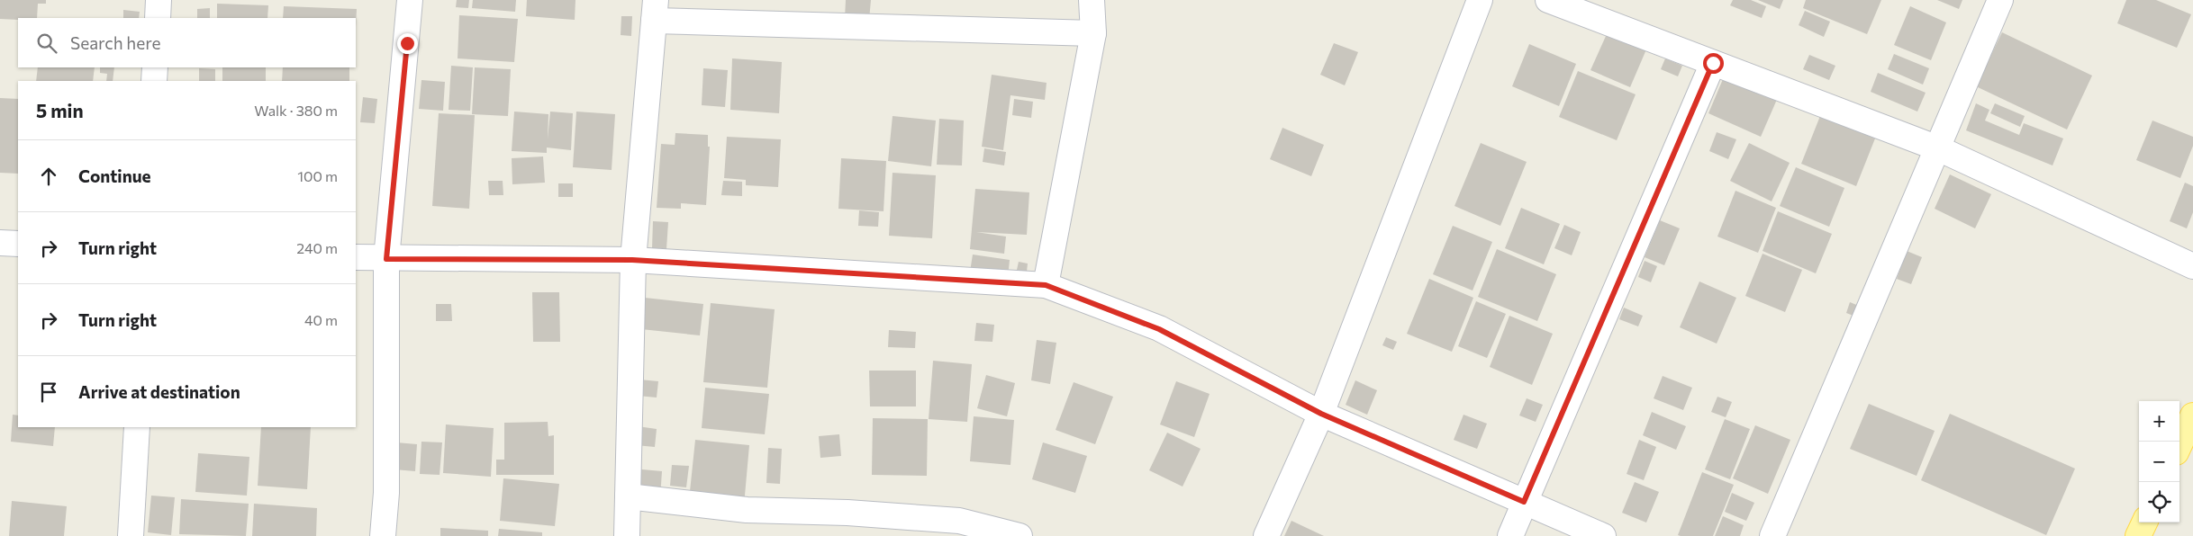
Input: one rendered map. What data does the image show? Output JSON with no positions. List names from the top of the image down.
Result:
{
  "page": {
    "search": "Search here",
    "heading": ["5 min", "Walk · 380 m"],
    "list": [
      ["Continue", "100 m"],
      ["Turn right", "240 m"],
      ["Turn right", "40 m"],
      "Arrive at destination"
    ],
    "map_buttons": ["+", "−"]
  }
}
